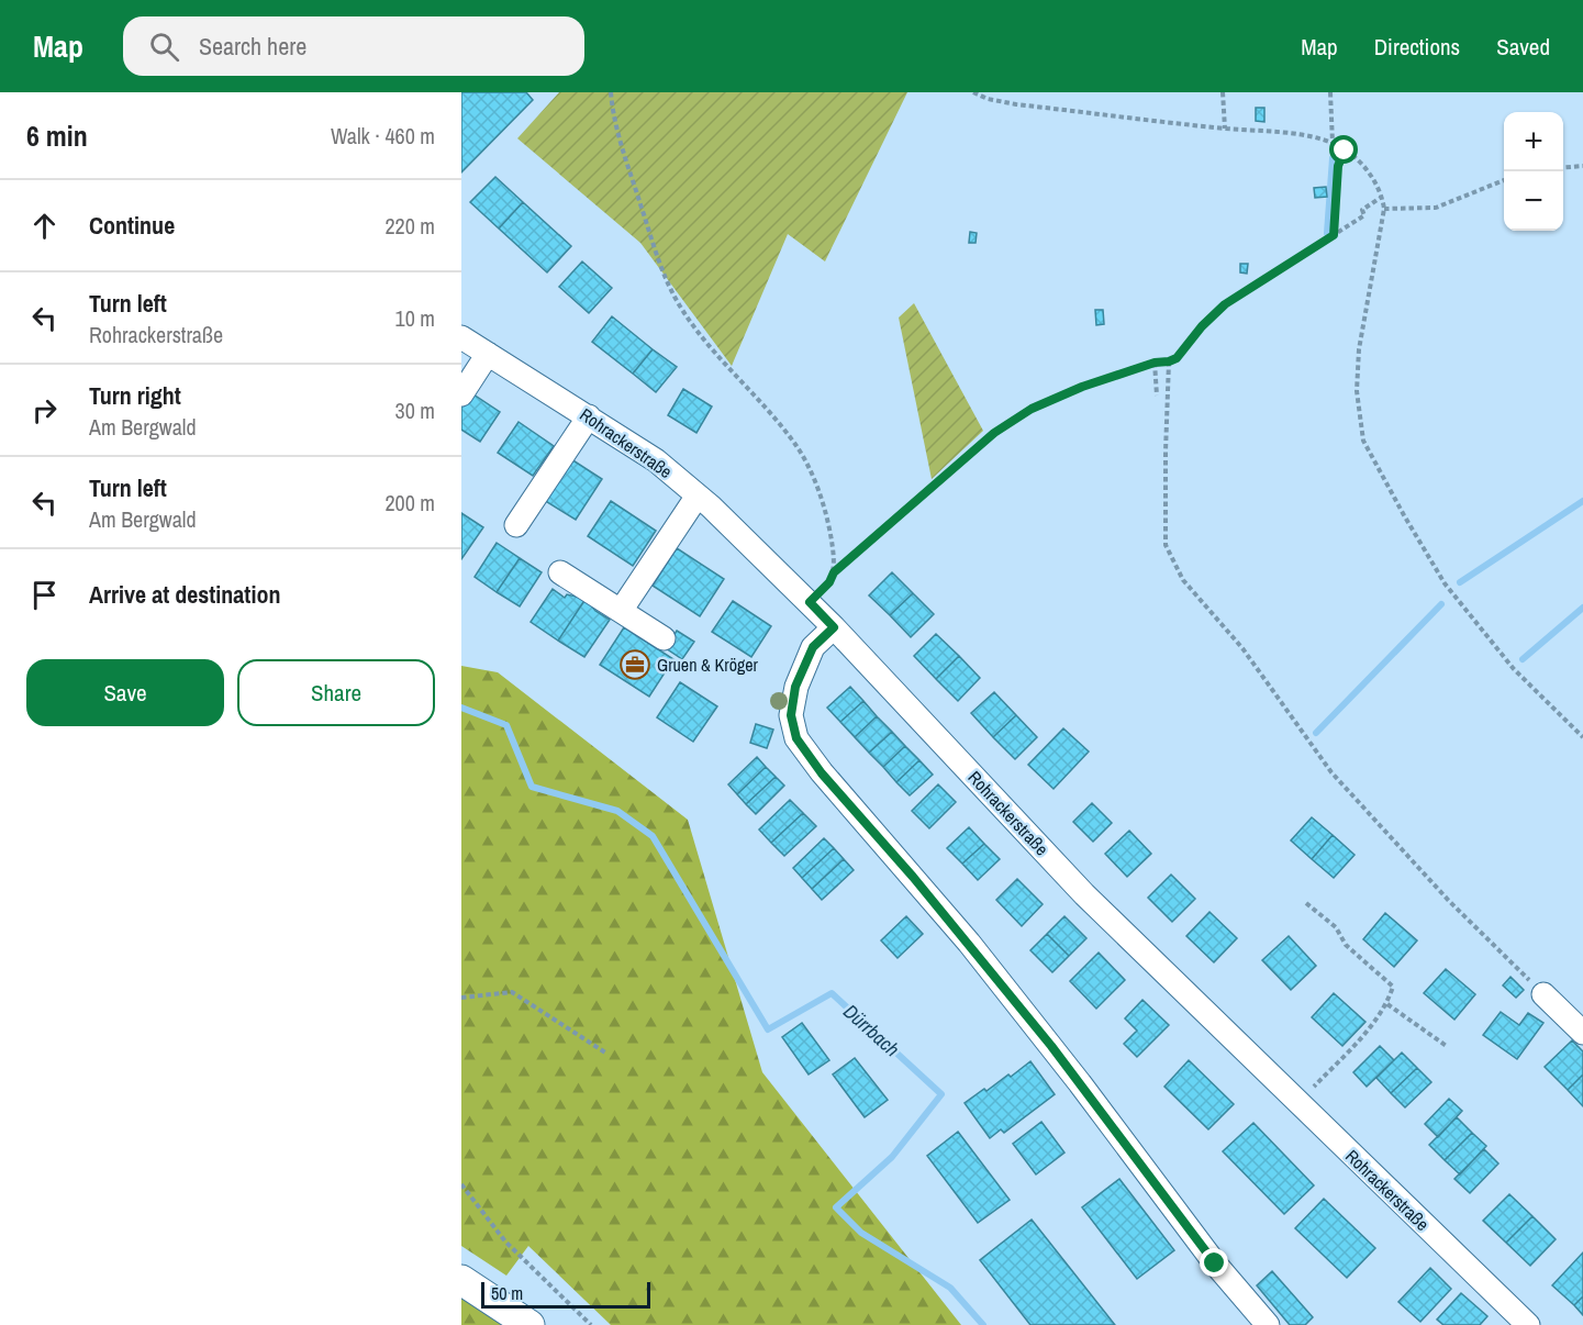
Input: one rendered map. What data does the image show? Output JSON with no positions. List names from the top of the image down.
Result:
{
  "streets": {
    "street": ["Rohrackerstraße"]
  },
  "water": ["Dürrbach"],
  "places": {
    "office": ["Gruen & Kröger"]
  },
  "scale_bar": "50 m",
  "page": {
    "header": "Map",
    "search": "Search here",
    "nav": ["Map", "Directions", "Saved"],
    "heading": ["6 min", "Walk · 460 m"],
    "map_buttons": ["+", "−"],
    "list": [
      ["Continue", "220 m"],
      ["Turn left", "Rohrackerstraße", "10 m"],
      ["Turn right", "Am Bergwald", "30 m"],
      ["Turn left", "Am Bergwald", "200 m"],
      "Arrive at destination"
    ],
    "buttons": ["Save", "Share"],
    "scale": "50 m"
  }
}
